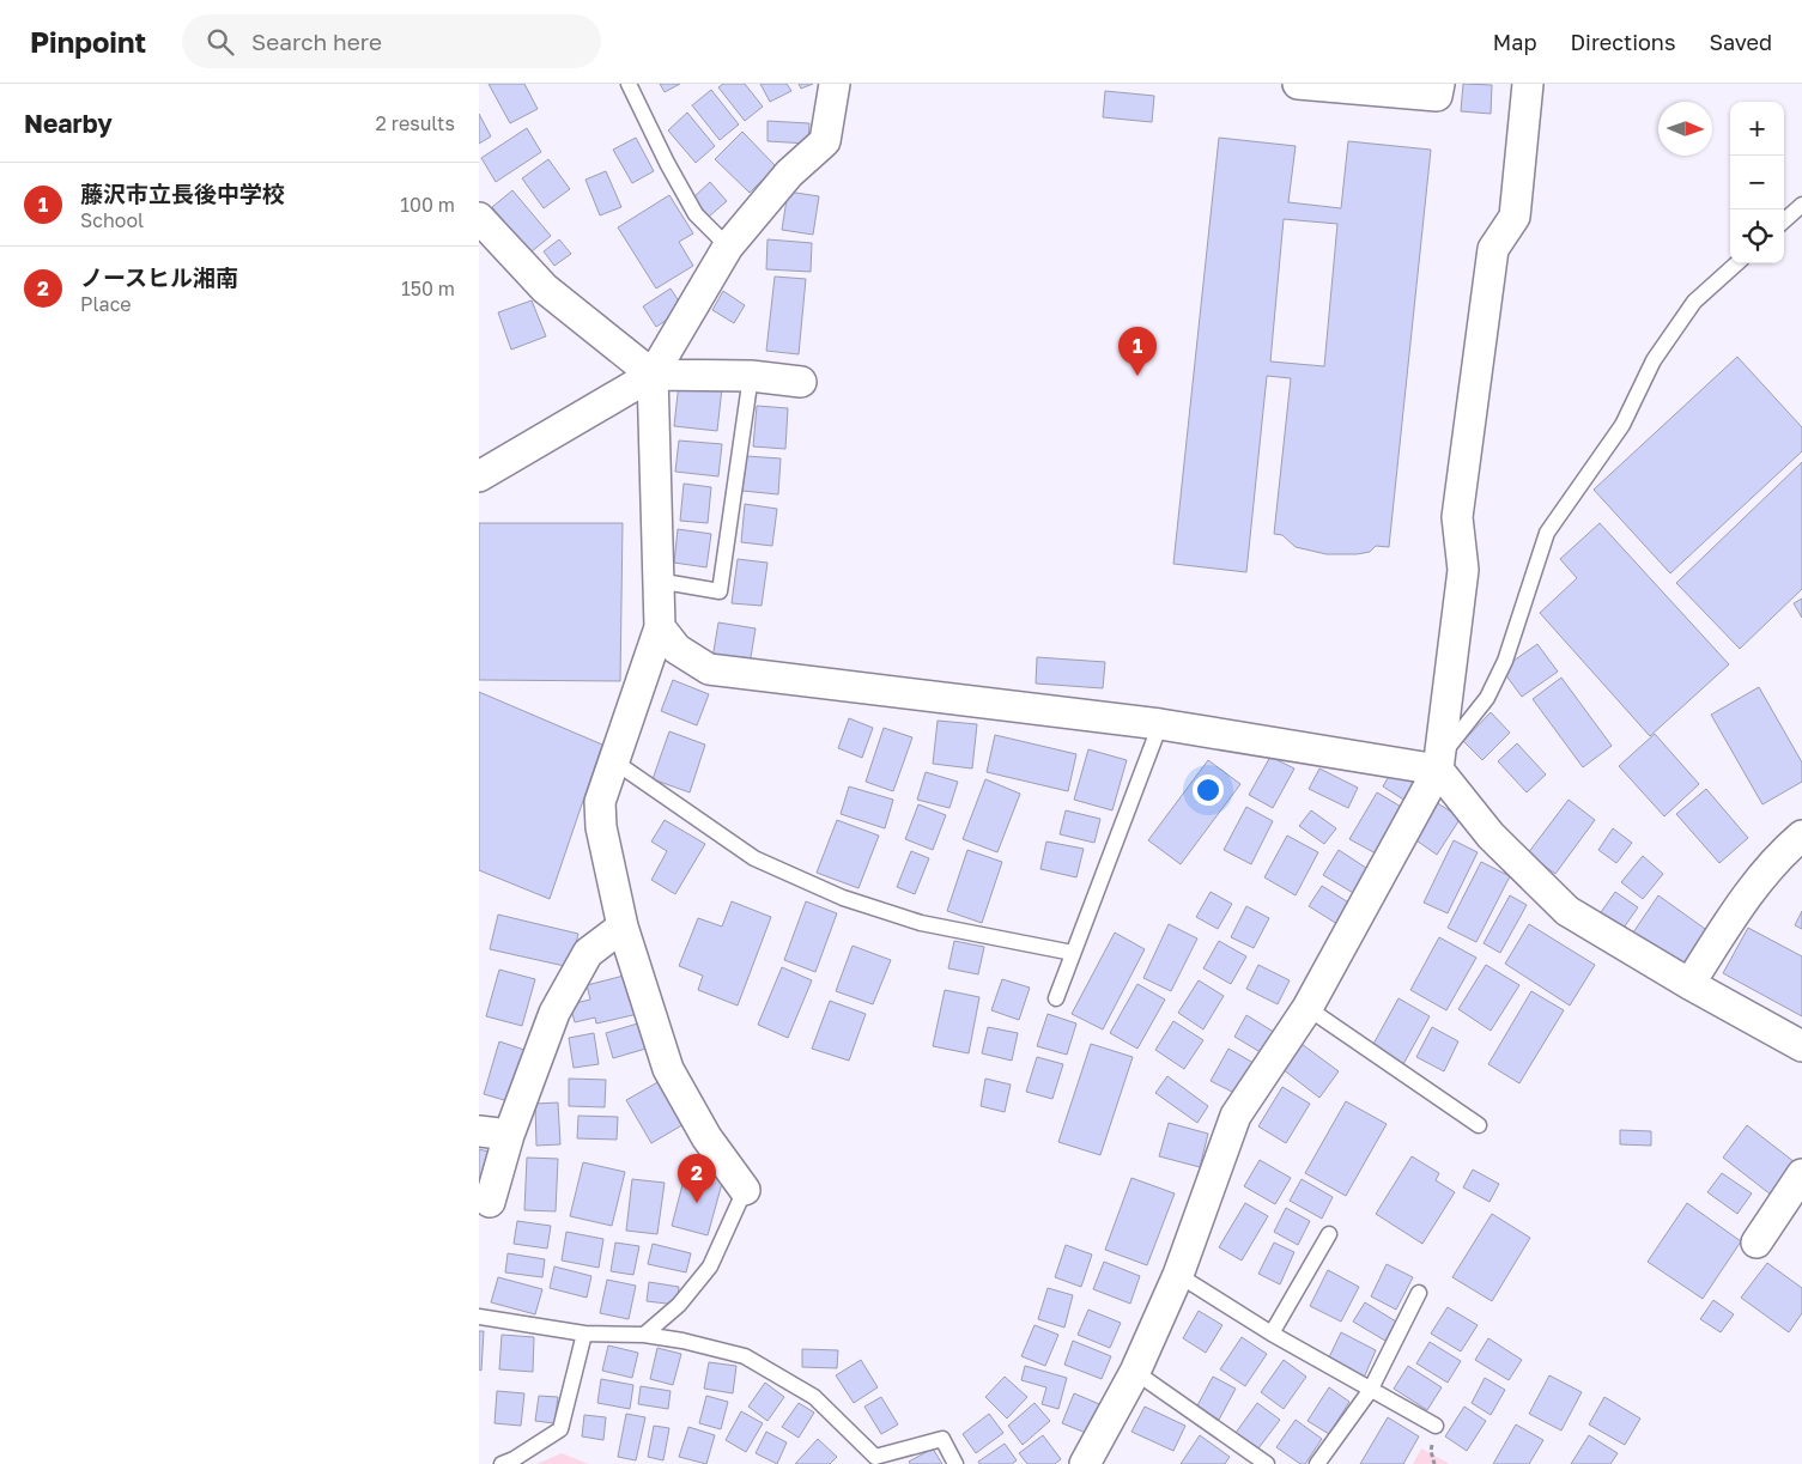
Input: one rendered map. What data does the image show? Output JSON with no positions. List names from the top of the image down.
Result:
{
  "north": "right",
  "page": {
    "header": "Pinpoint",
    "search": "Search here",
    "nav": ["Map", "Directions", "Saved"],
    "heading": ["Nearby", "2 results"],
    "map_buttons": ["+", "−"],
    "list": [
      {
        "mark": "1",
        "name": "藤沢市立長後中学校",
        "note": "School",
        "value": "100 m"
      },
      {
        "mark": "2",
        "name": "ノースヒル湘南",
        "note": "Place",
        "value": "150 m"
      }
    ],
    "pins": ["1", "2"]
  }
}
